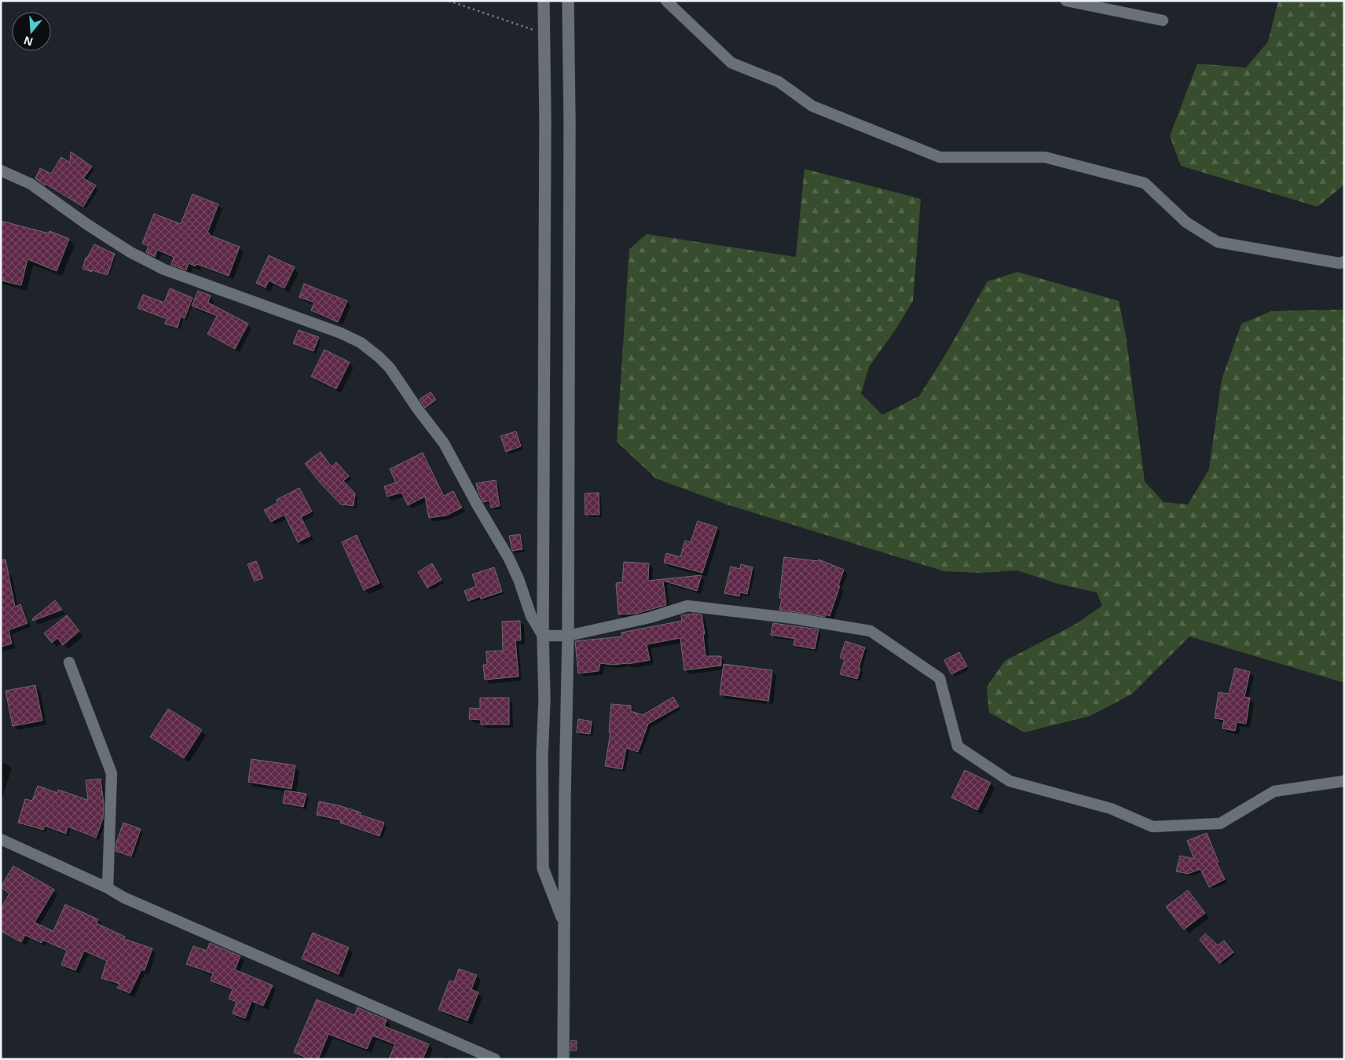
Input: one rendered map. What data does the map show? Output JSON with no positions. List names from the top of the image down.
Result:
{
  "north": "bottom"
}
